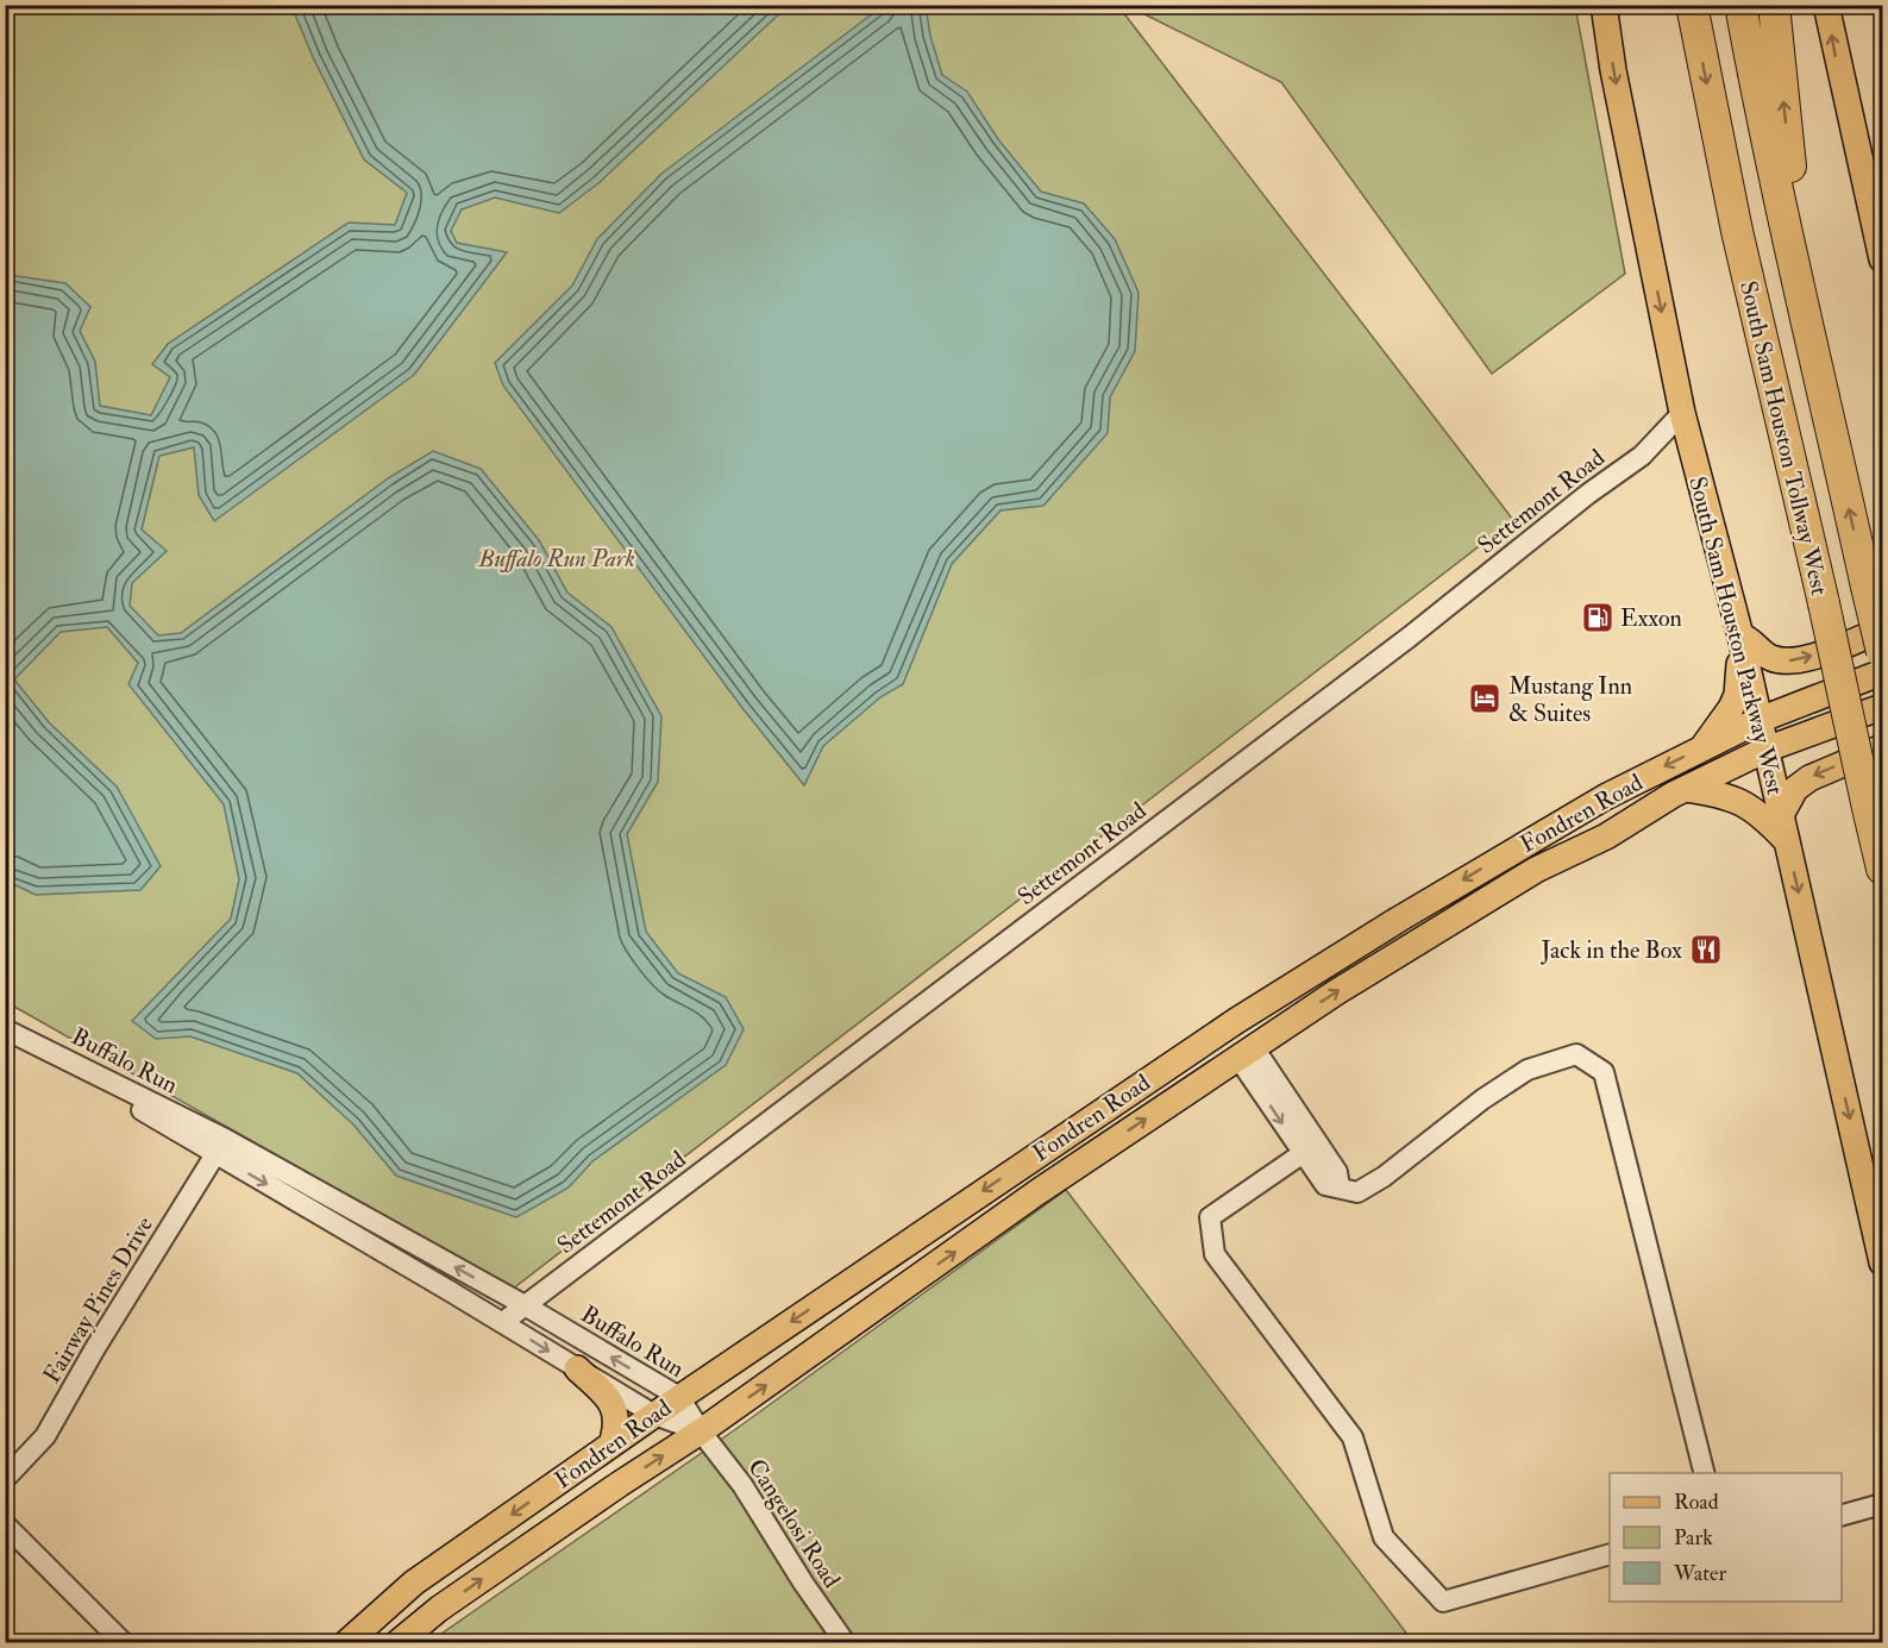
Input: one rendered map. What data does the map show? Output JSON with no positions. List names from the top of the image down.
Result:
{
  "streets": {
    "highway": ["South Sam Houston Tollway West"],
    "main road": ["South Sam Houston Parkway West", "Fondren Road"],
    "street": [
      "Settemont Road",
      "Buffalo Run",
      "Fairway Pines Drive",
      "Cangelosi Road"
    ]
  },
  "crossings": [
    ["Settemont Road", "South Sam Houston Parkway West"],
    ["Settemont Road", "Buffalo Run"],
    ["South Sam Houston Parkway West", "Fondren Road"],
    ["Fondren Road", "Buffalo Run"],
    ["Fondren Road", "Cangelosi Road"],
    ["Buffalo Run", "Fairway Pines Drive"],
    ["Buffalo Run", "Cangelosi Road"]
  ],
  "one_way": ["South Sam Houston Parkway West"],
  "parks": ["Buffalo Run Park"],
  "places": {
    "fuel station": ["Exxon"],
    "hotel": ["Mustang Inn & Suites"],
    "restaurant": ["Jack in the Box"]
  },
  "legend": ["Road", "Park", "Water"]
}
